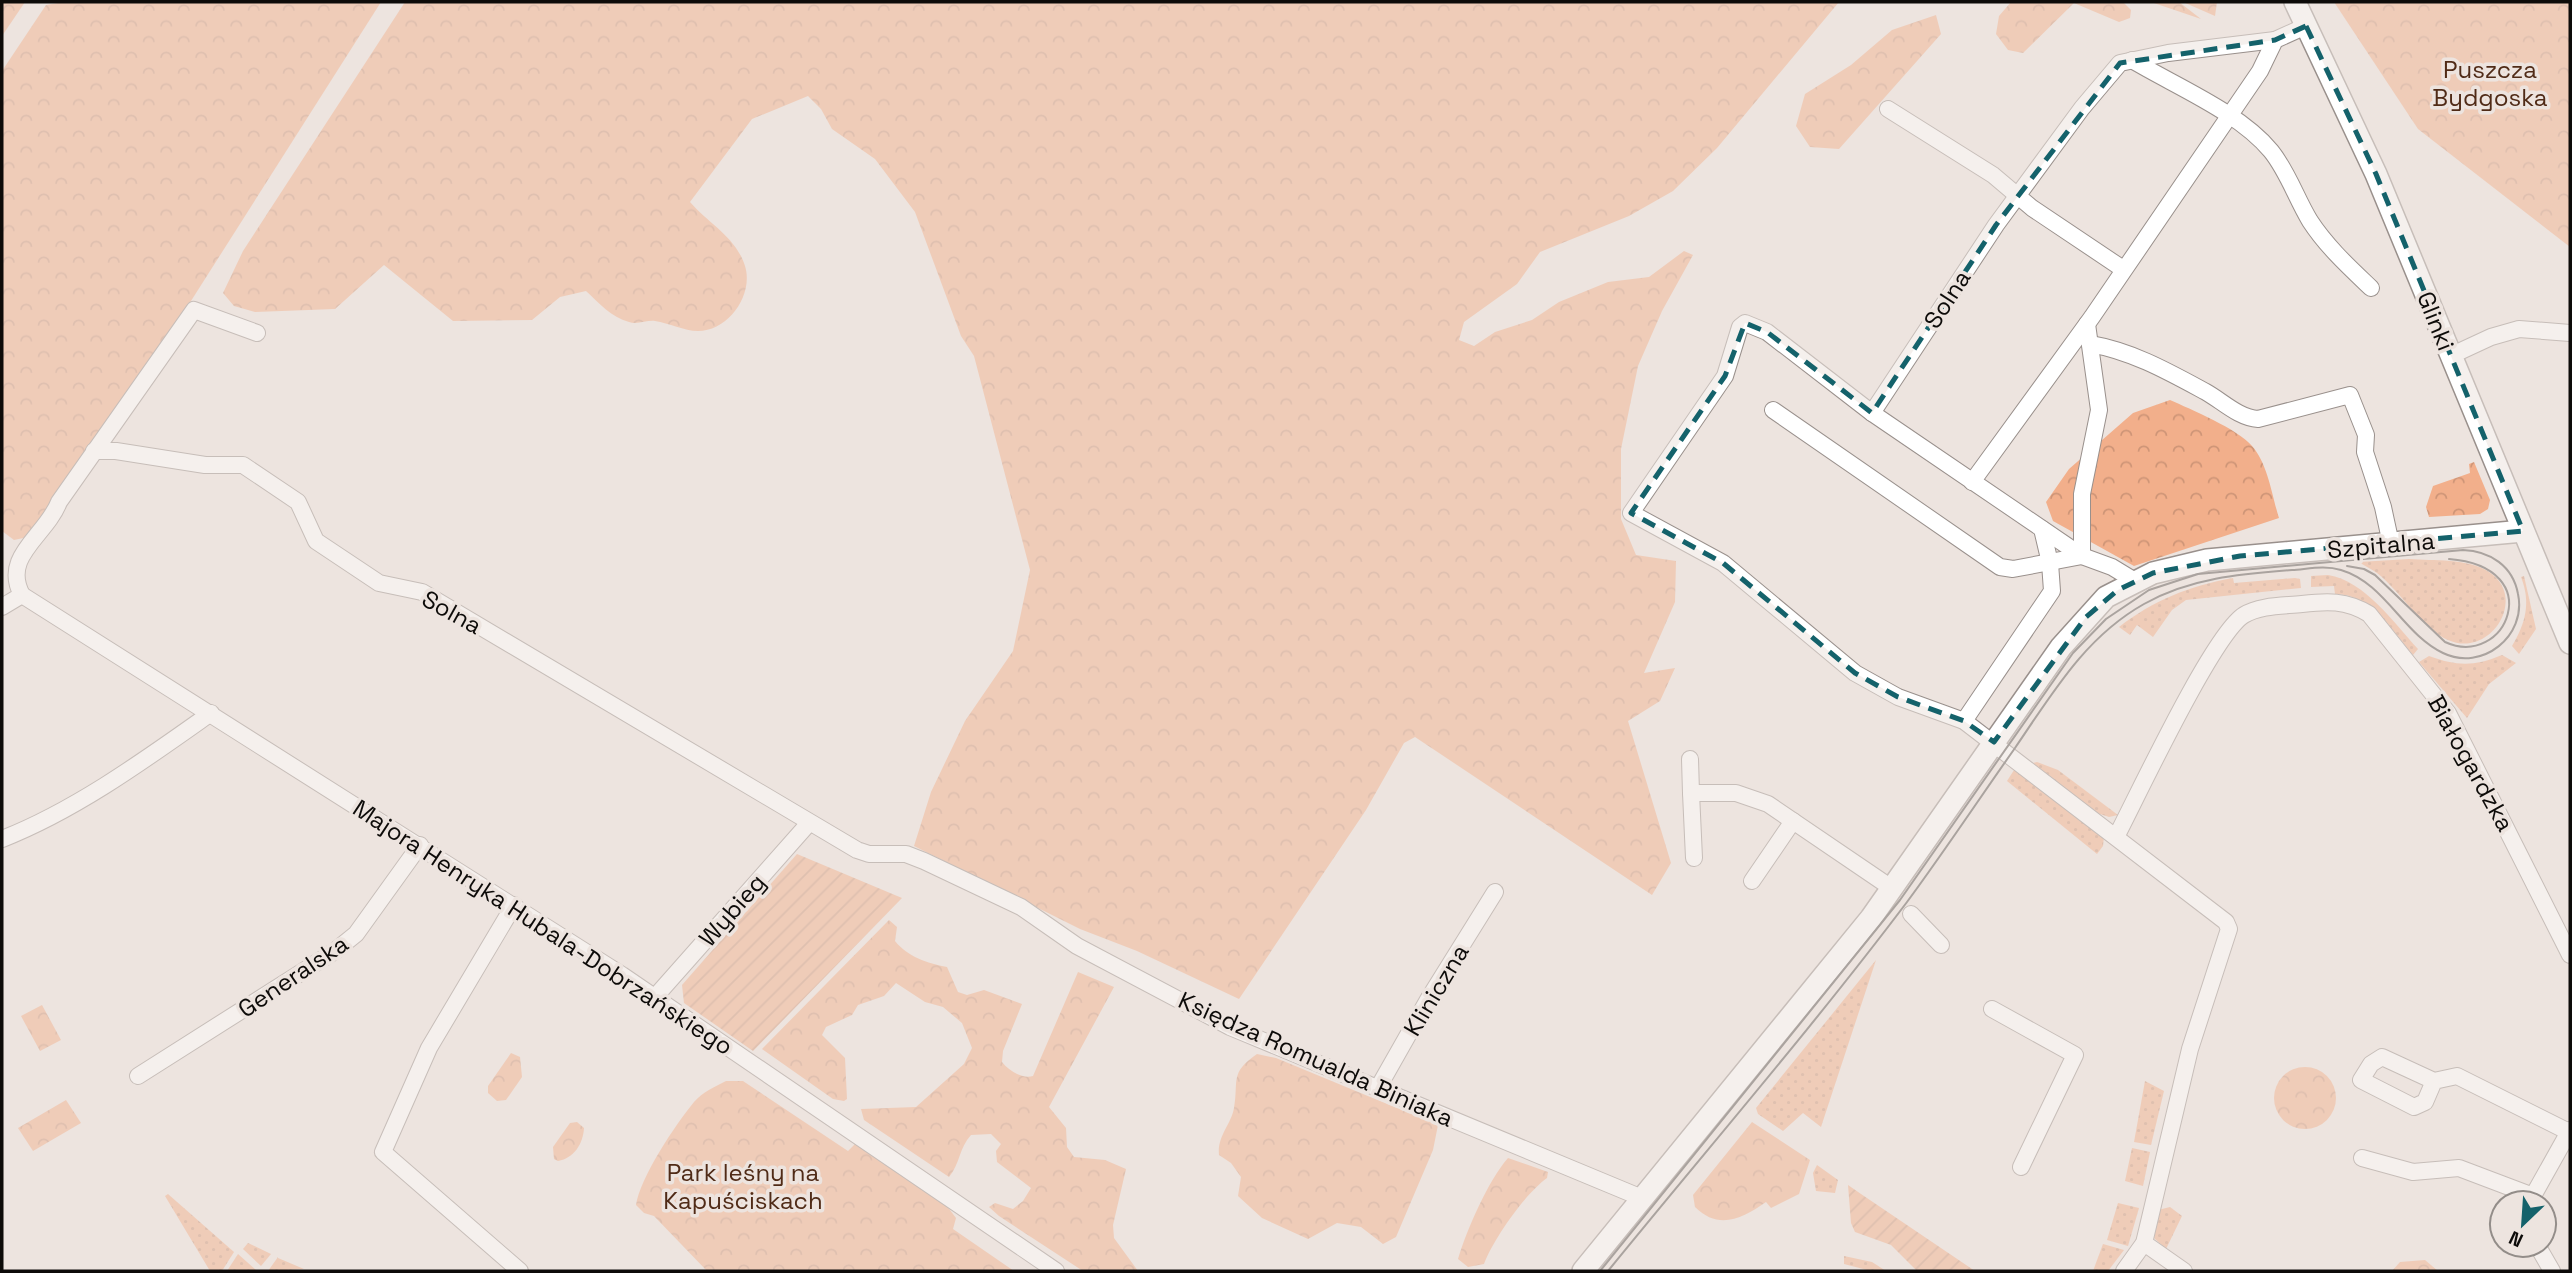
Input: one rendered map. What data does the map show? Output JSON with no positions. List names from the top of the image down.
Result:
{
  "streets": {
    "street": [
      "Solna",
      "Glinki",
      "Szpitalna",
      "Białogardzka",
      "Wybieg",
      "Majora Henryka Hubala-Dobrzańskiego",
      "Generalska",
      "Kliniczna",
      "Księdza Romualda Biniaka"
    ]
  },
  "crossings": [
    ["Solna", "Glinki"],
    ["Solna", "Wybieg"],
    ["Solna", "Księdza Romualda Biniaka"],
    ["Glinki", "Szpitalna"],
    ["Szpitalna", "Księdza Romualda Biniaka"],
    ["Wybieg", "Majora Henryka Hubala-Dobrzańskiego"],
    ["Wybieg", "Księdza Romualda Biniaka"],
    ["Majora Henryka Hubala-Dobrzańskiego", "Generalska"],
    ["Kliniczna", "Księdza Romualda Biniaka"]
  ],
  "parks": ["Puszcza Bydgoska", "Park leśny na Kapuściskach"],
  "north": "bottom left"
}
